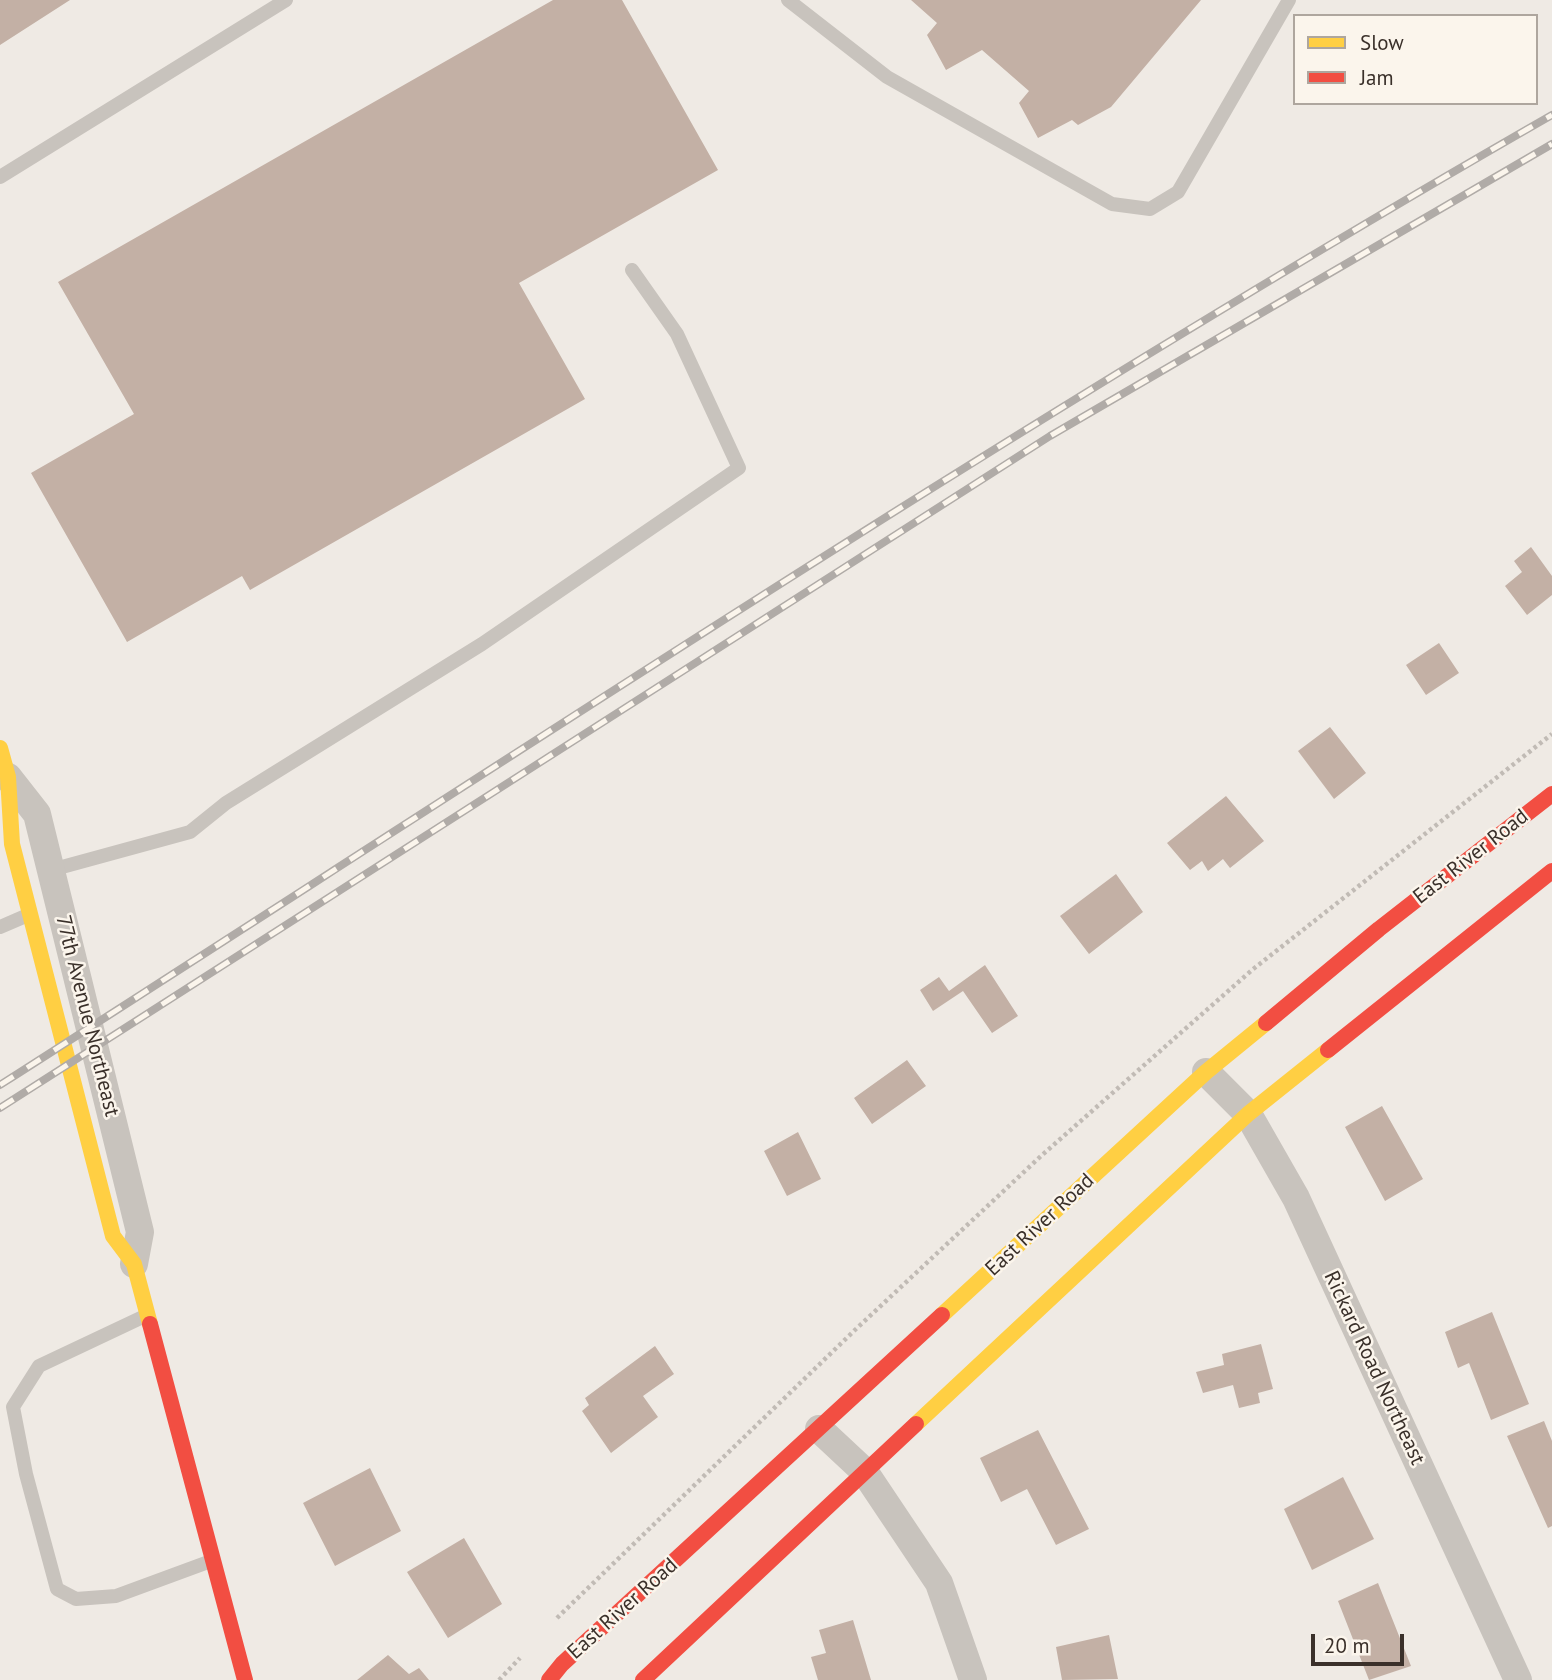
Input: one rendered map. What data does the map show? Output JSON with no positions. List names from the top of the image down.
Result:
{
  "streets": {
    "main road": ["East River Road", "77th Avenue Northeast"],
    "street": ["Rickard Road Northeast"]
  },
  "crossings": [
    ["East River Road", "Rickard Road Northeast"]
  ],
  "legend": ["Slow", "Jam"],
  "scale_bar": "20 m"
}
